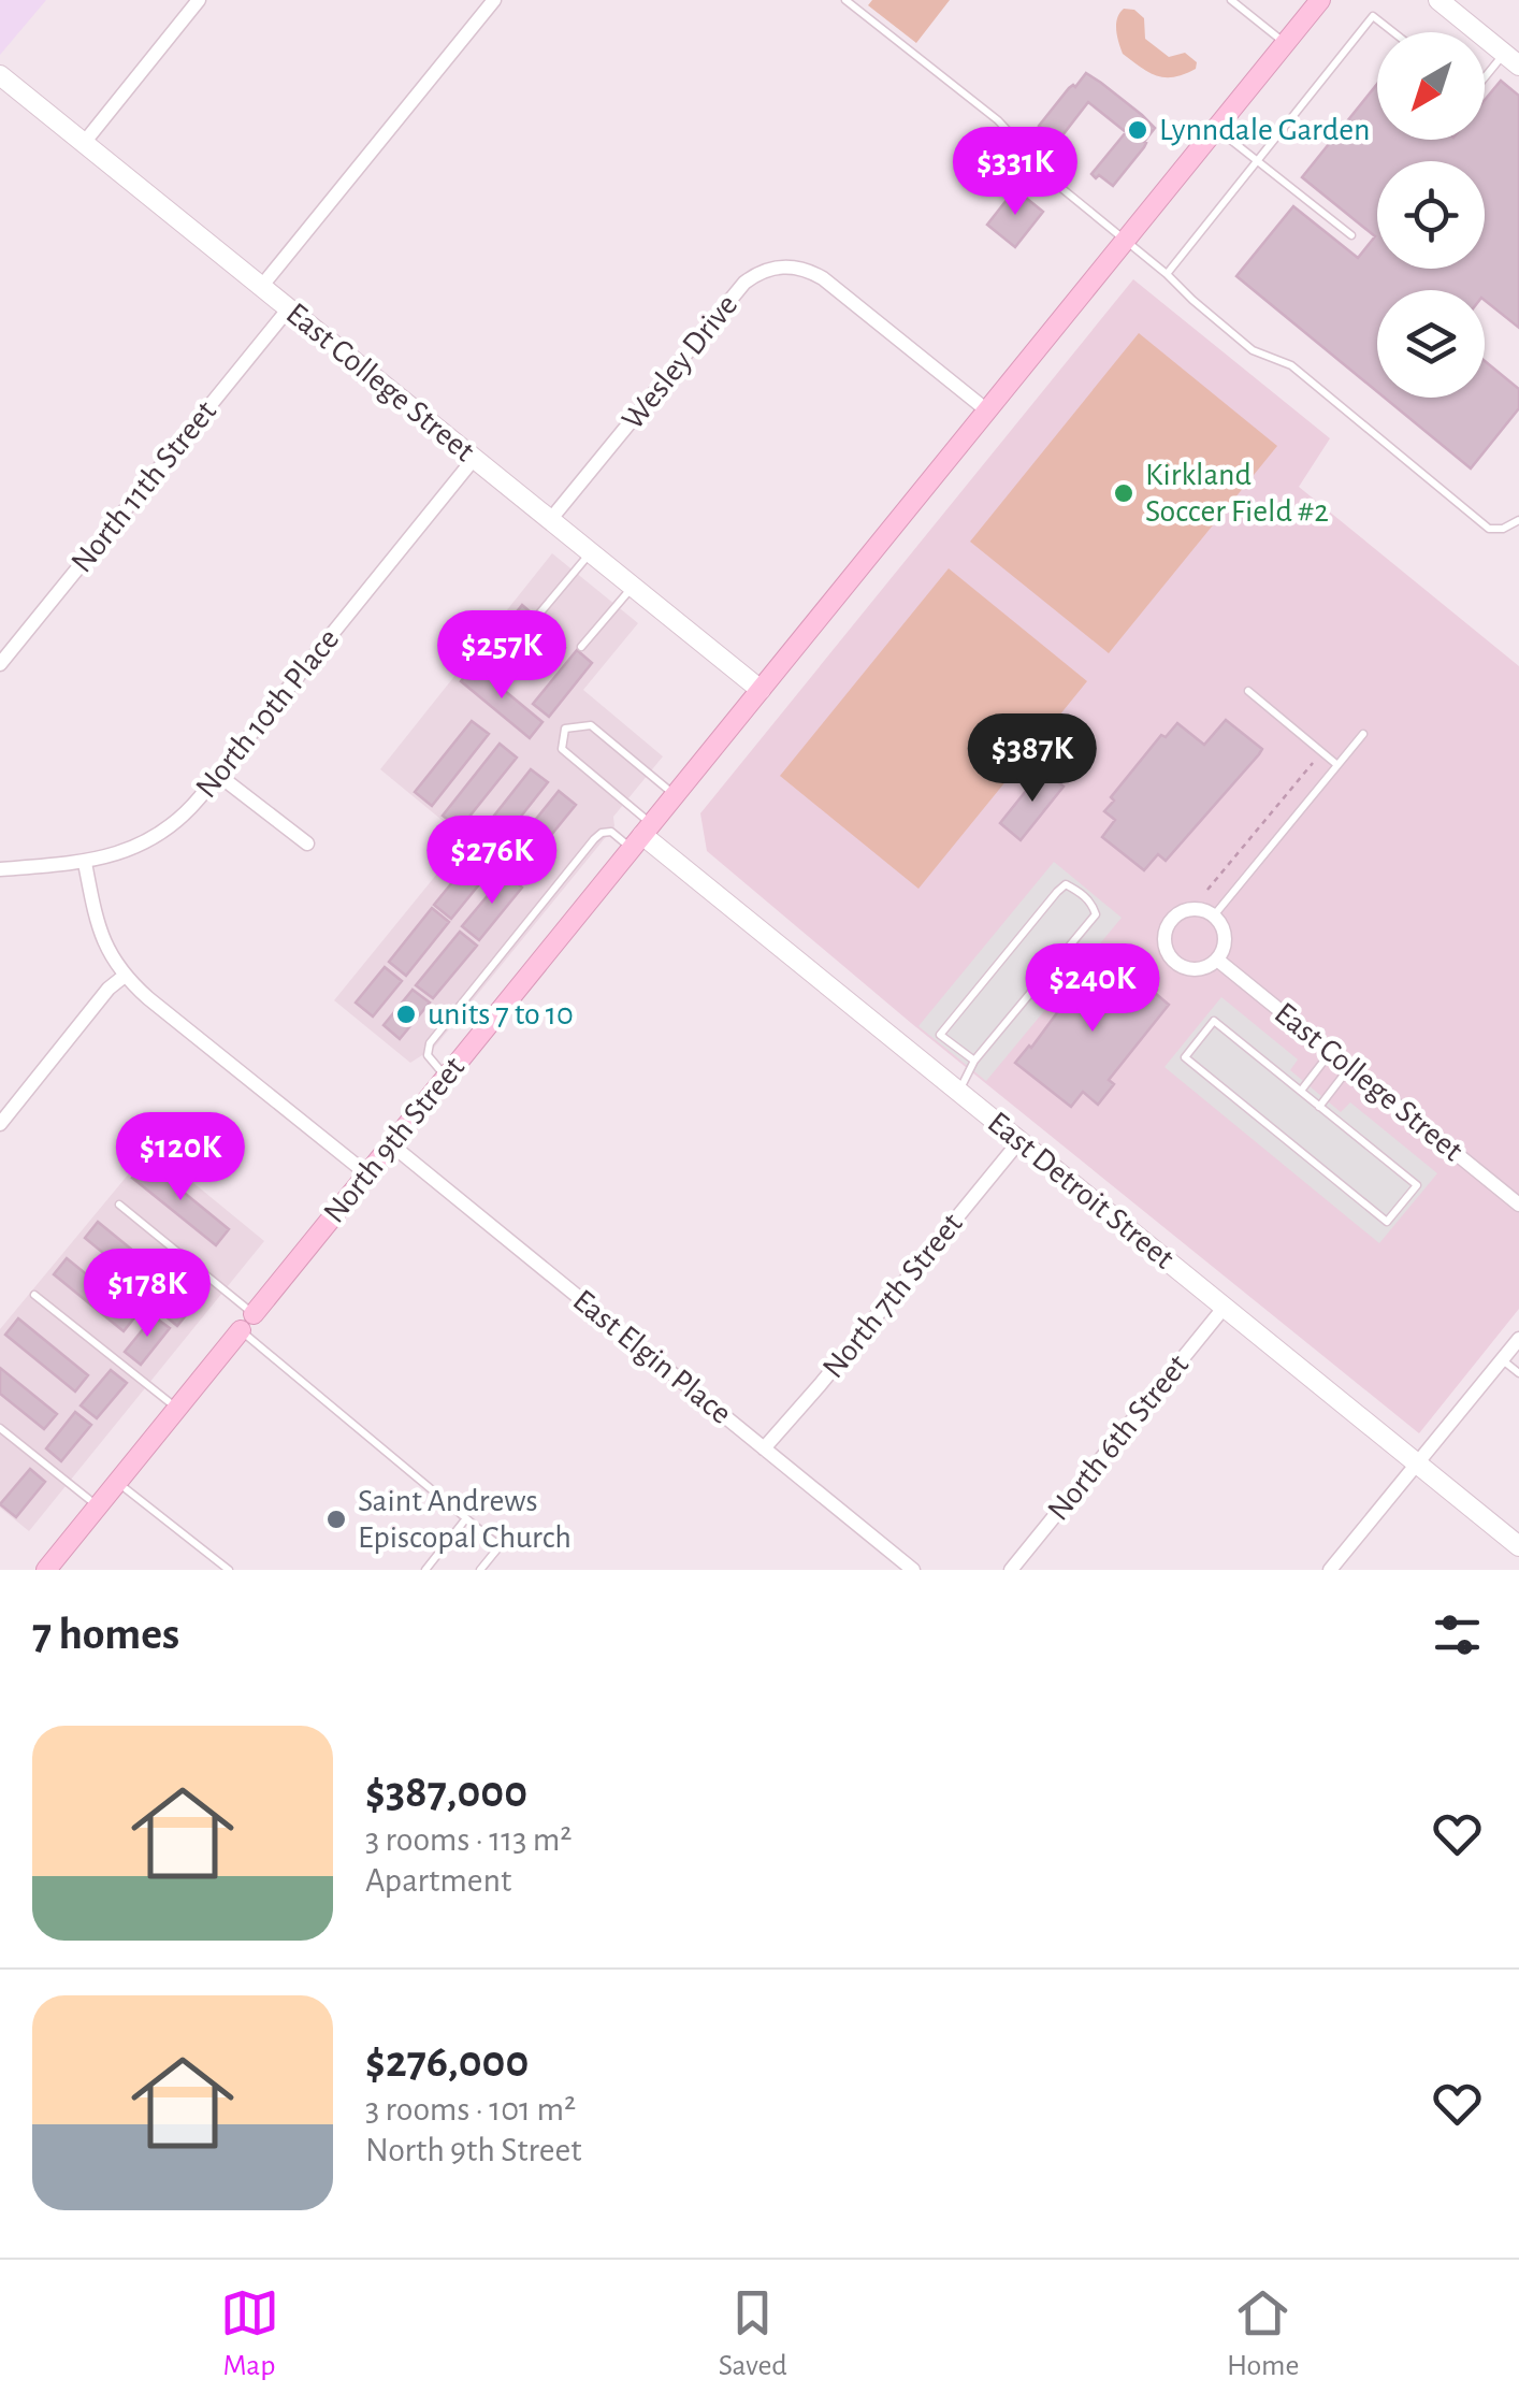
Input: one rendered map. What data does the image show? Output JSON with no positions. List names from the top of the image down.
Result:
{
  "streets": {
    "main road": ["North 9th Street"],
    "street": [
      "Wesley Drive",
      "East College Street",
      "North 11th Street",
      "North 10th Place",
      "East Detroit Street",
      "North 7th Street",
      "East Elgin Place",
      "North 6th Street"
    ]
  },
  "crossings": [
    ["Wesley Drive", "East College Street"],
    ["Wesley Drive", "North 9th Street"],
    ["East College Street", "North 11th Street"],
    ["East College Street", "North 10th Place"],
    ["East College Street", "North 9th Street"],
    ["North 9th Street", "East Detroit Street"],
    ["North 9th Street", "East Elgin Place"],
    ["East Detroit Street", "North 7th Street"],
    ["East Detroit Street", "North 6th Street"],
    ["North 7th Street", "East Elgin Place"]
  ],
  "places": [
    "Lynndale Garden",
    "Kirkland Soccer Field #2",
    "units 7 to 10",
    "Saint Andrews Episcopal Church"
  ],
  "north": "bottom left",
  "page": {
    "price": [
      "$331K",
      "$257K",
      "$387K",
      "$276K",
      "$240K",
      "$120K",
      "$178K"
    ],
    "heading": "7 homes",
    "list": [
      {
        "name": "$387,000",
        "note": "3 rooms · 113 m² · Apartment"
      },
      {
        "name": "$276,000",
        "note": "3 rooms · 101 m² · North 9th Street"
      }
    ],
    "tabs": ["Map", "Saved", "Home"]
  }
}
